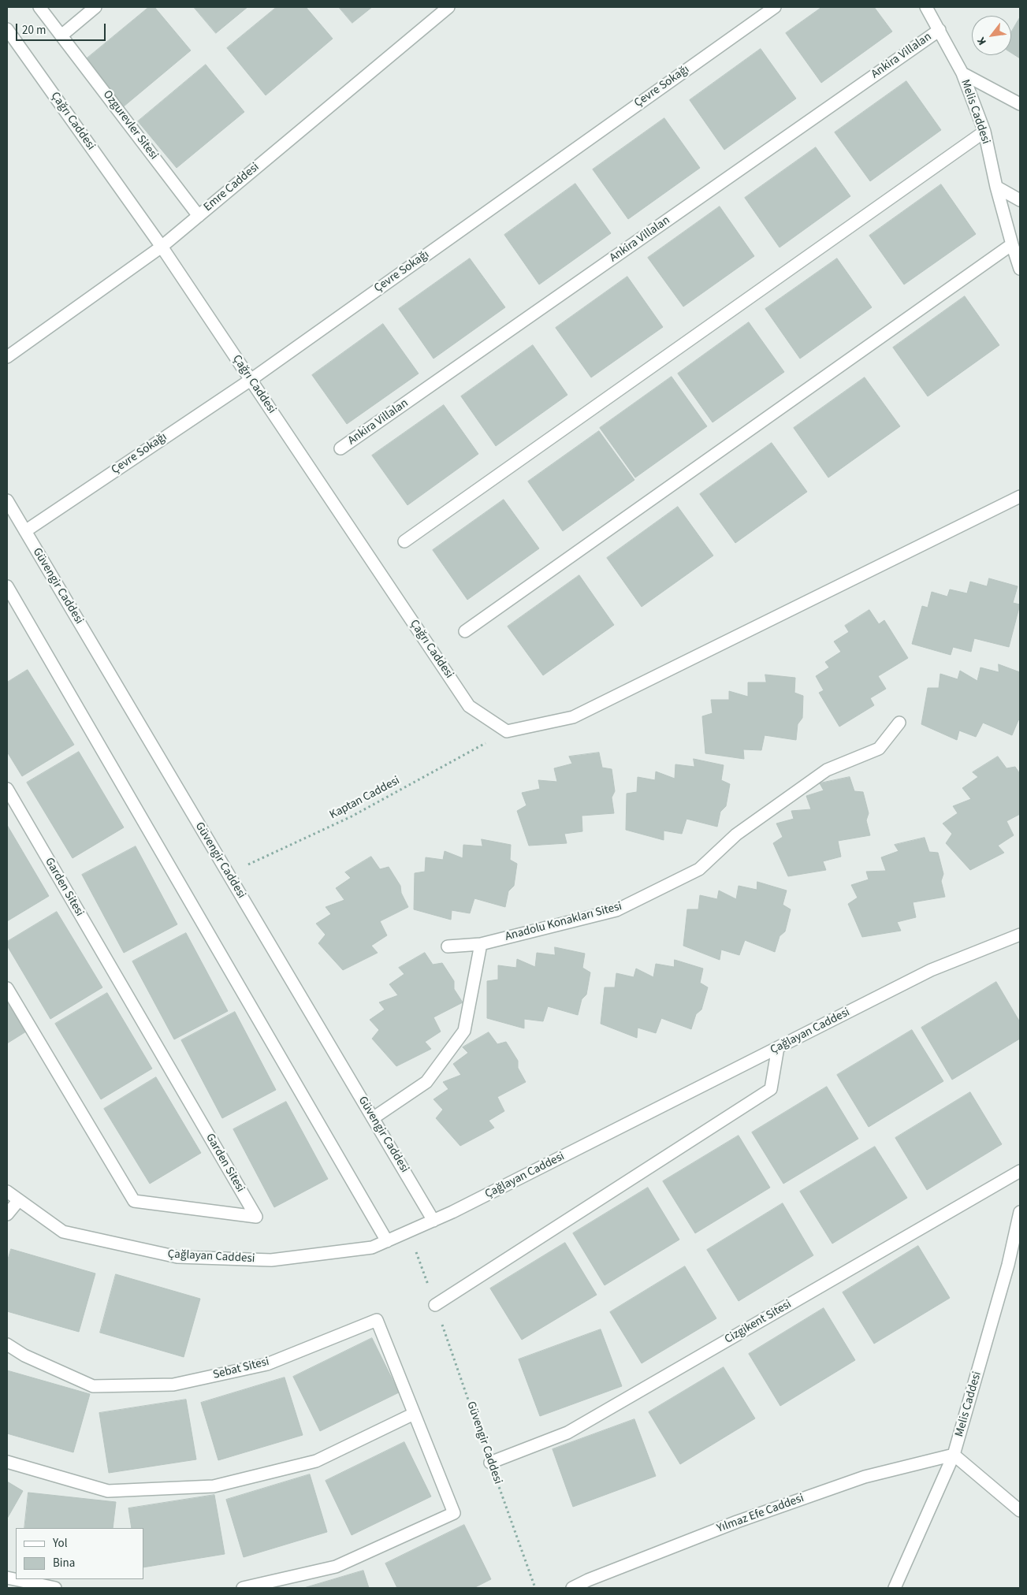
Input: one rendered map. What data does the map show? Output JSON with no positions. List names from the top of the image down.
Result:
{
  "streets": {
    "street": [
      "Ankira Villalan",
      "Çevre Sokağı",
      "Melis Caddesi",
      "Çağrı Caddesi",
      "Ozgurevler Sitesi",
      "Emre Caddesi",
      "Güvengir Caddesi",
      "Garden Sitesi",
      "Anadolu Konakları Sitesi",
      "Çağlayan Caddesi",
      "Cizgikent Sitesi",
      "Sebat Sitesi",
      "Yılmaz Efe Caddesi"
    ],
    "path": ["Kaptan Caddesi"]
  },
  "crossings": [
    ["Ankira Villalan", "Melis Caddesi"],
    ["Çevre Sokağı", "Çağrı Caddesi"],
    ["Çevre Sokağı", "Güvengir Caddesi"],
    ["Melis Caddesi", "Yılmaz Efe Caddesi"],
    ["Çağrı Caddesi", "Emre Caddesi"],
    ["Çağrı Caddesi", "Kaptan Caddesi"],
    ["Ozgurevler Sitesi", "Emre Caddesi"],
    ["Güvengir Caddesi", "Kaptan Caddesi"],
    ["Güvengir Caddesi", "Çağlayan Caddesi"],
    ["Güvengir Caddesi", "Cizgikent Sitesi"]
  ],
  "legend": ["Yol", "Bina"],
  "scale_bar": "20 m",
  "north": "bottom left"
}
